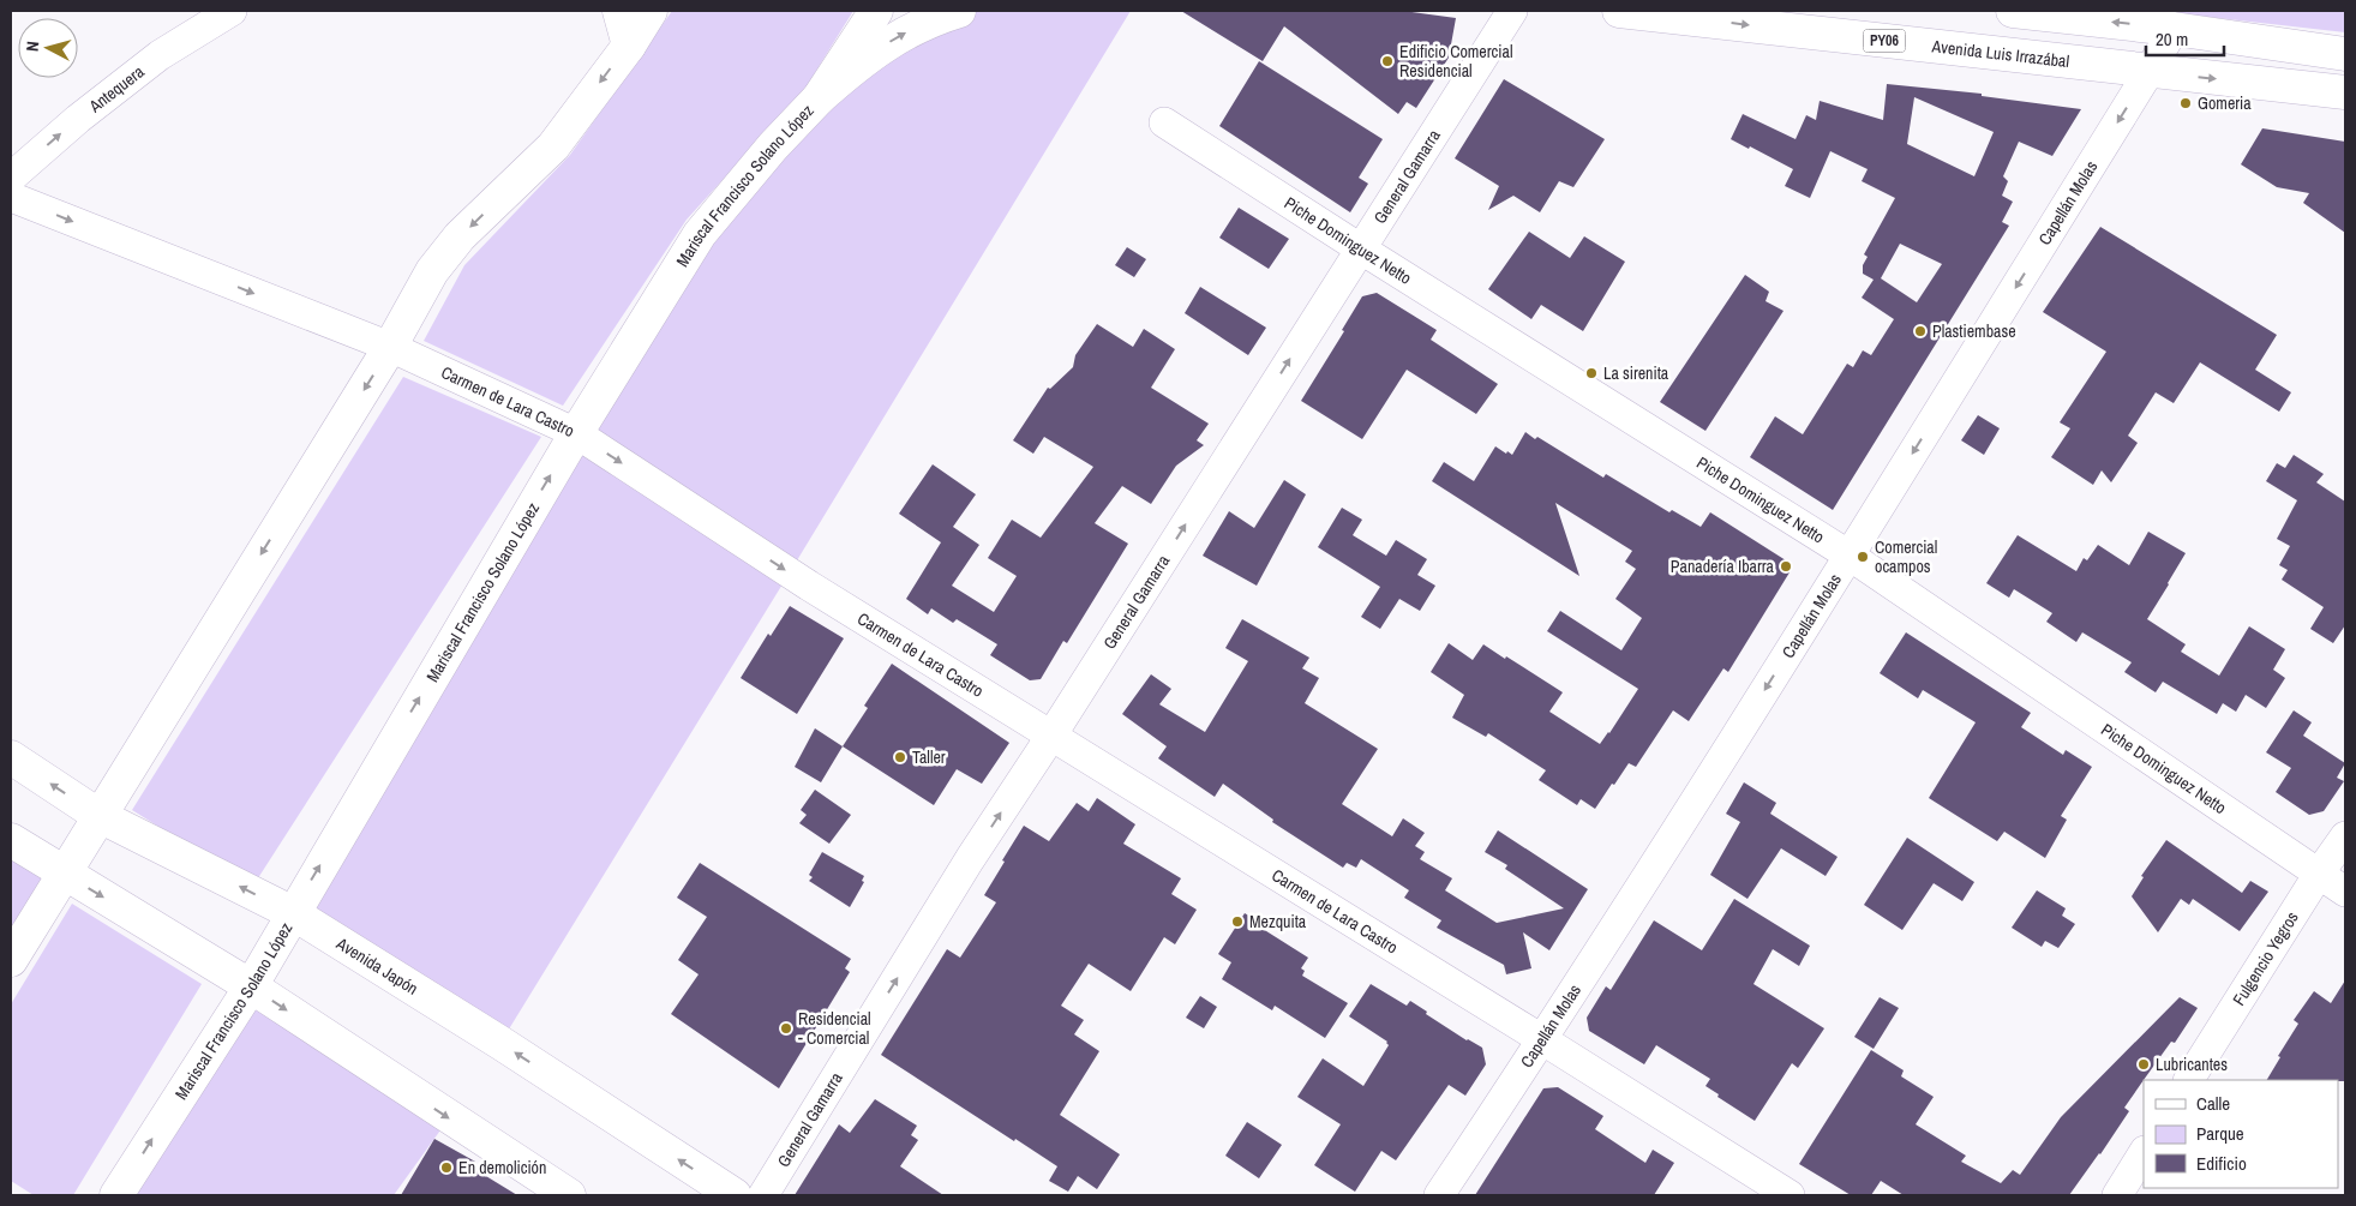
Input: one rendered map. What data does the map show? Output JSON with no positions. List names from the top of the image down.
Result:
{
  "streets": {
    "main road": [
      "PY06",
      "Avenida Luis Irrazábal",
      "Mariscal Francisco Solano López",
      "Avenida Japón"
    ],
    "street": [
      "Antequera",
      "General Gamarra",
      "Capellán Molas",
      "Piche Dominguez Netto",
      "Carmen de Lara Castro",
      "Fulgencio Yegros"
    ]
  },
  "crossings": [
    ["Avenida Luis Irrazábal", "Capellán Molas"],
    ["General Gamarra", "Piche Dominguez Netto"],
    ["General Gamarra", "Carmen de Lara Castro"],
    ["Mariscal Francisco Solano López", "Carmen de Lara Castro"],
    ["Mariscal Francisco Solano López", "Avenida Japón"],
    ["Capellán Molas", "Piche Dominguez Netto"],
    ["Capellán Molas", "Carmen de Lara Castro"],
    ["Piche Dominguez Netto", "Fulgencio Yegros"]
  ],
  "one_way": [
    "Antequera",
    "General Gamarra",
    "Capellán Molas",
    "Carmen de Lara Castro"
  ],
  "places": [
    "Edificio Comercial Residencial",
    "Gomeria",
    "Plastiembase",
    "La sirenita",
    "Comercial ocampos",
    "Panadería Ibarra",
    "Taller",
    "Mezquita",
    "Residencial - Comercial",
    "Lubricantes",
    "En demolición"
  ],
  "legend": ["Calle", "Parque", "Edificio"],
  "scale_bar": "20 m",
  "north": "left"
}
